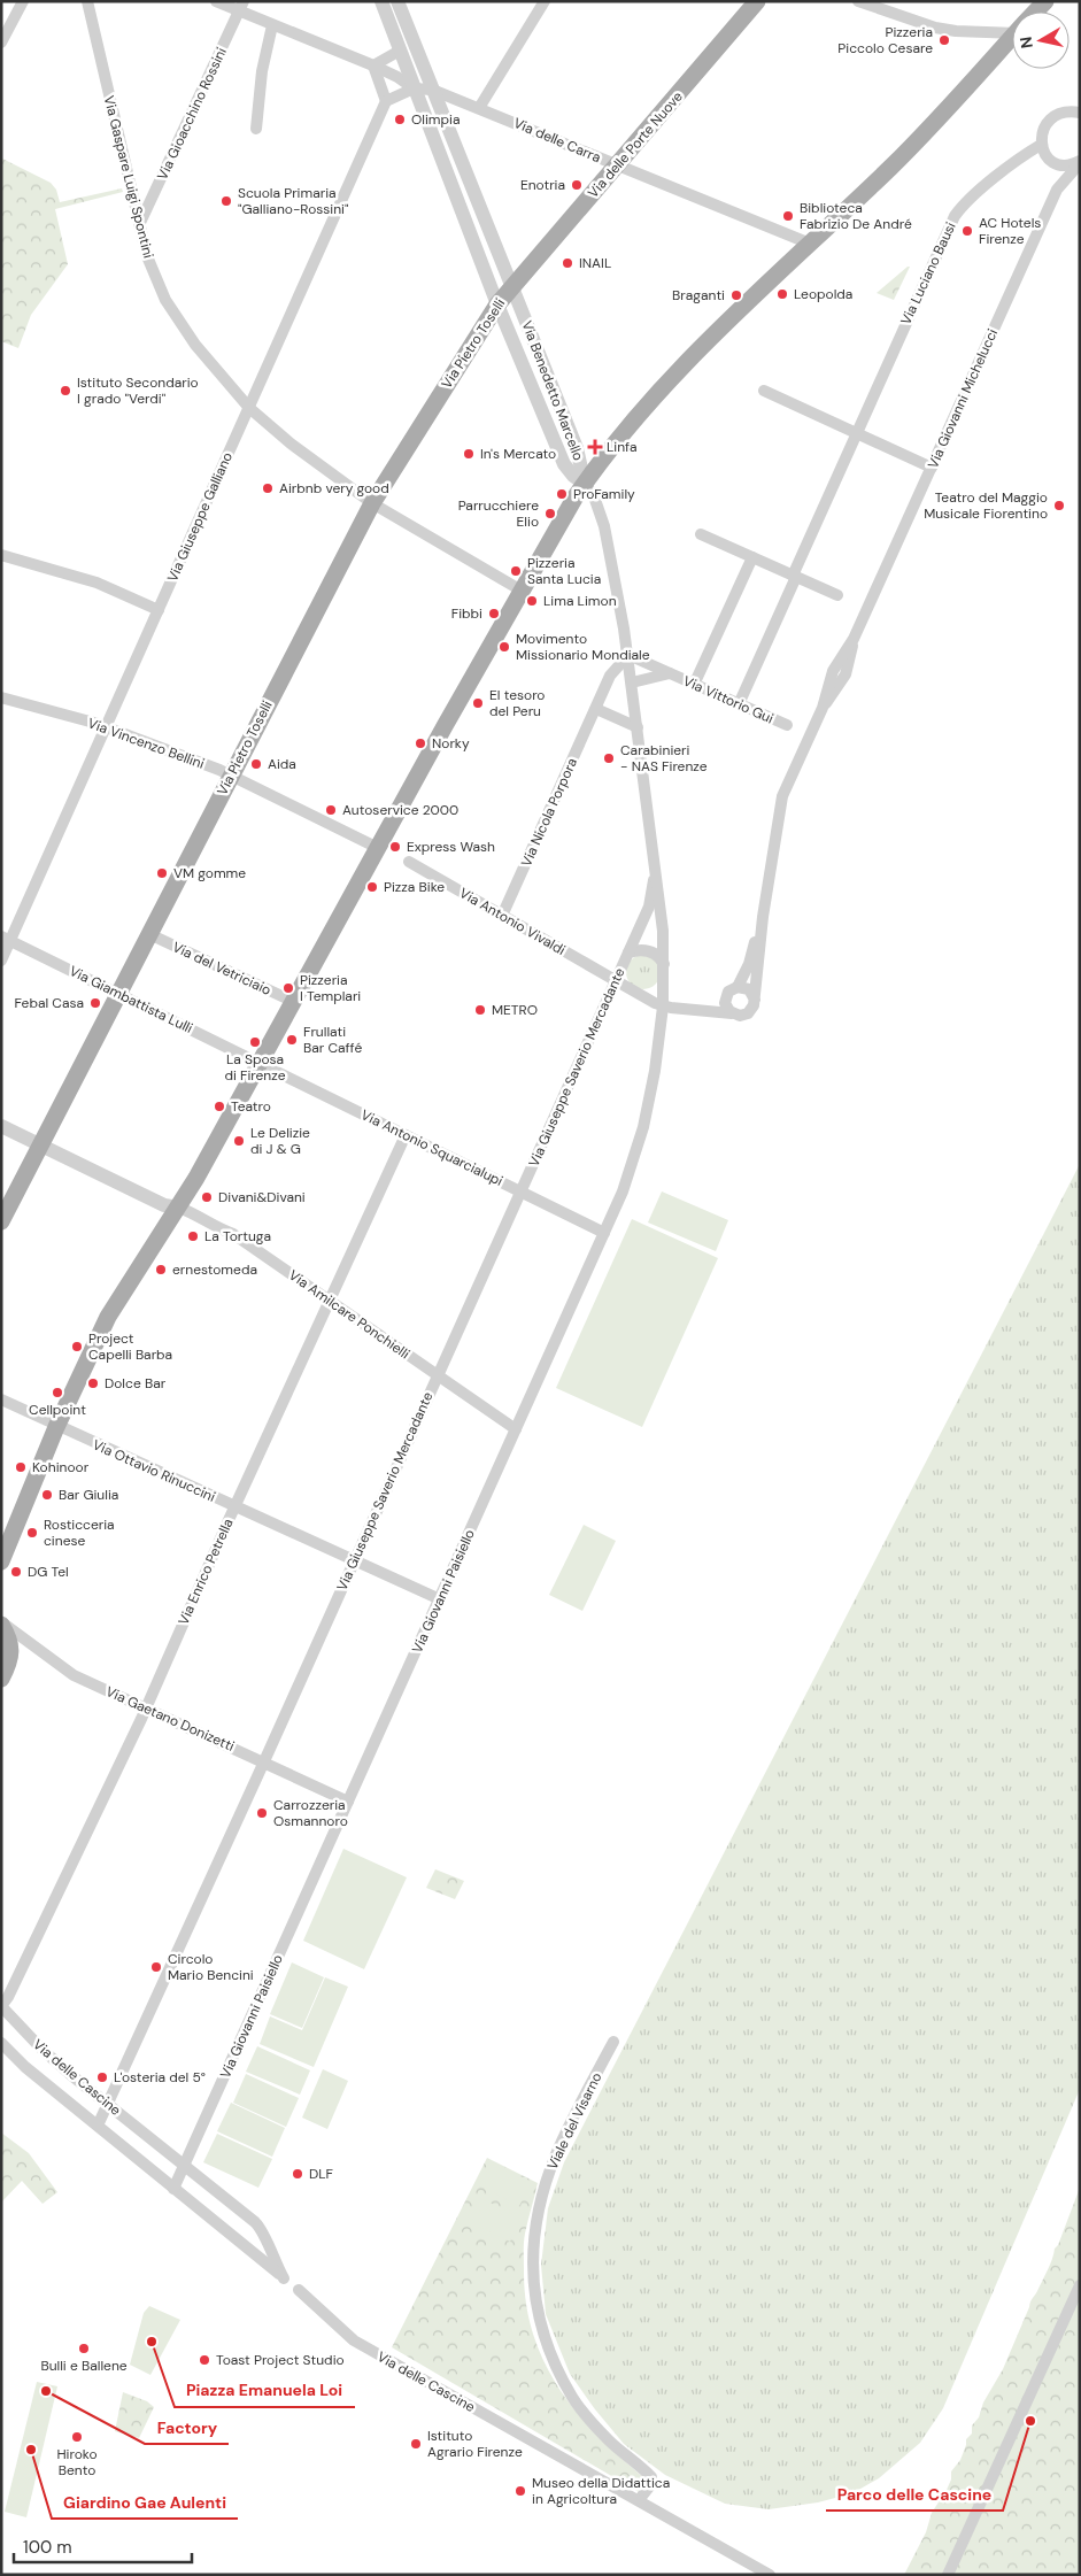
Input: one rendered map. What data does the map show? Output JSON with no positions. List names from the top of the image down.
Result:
{
  "streets": {
    "main road": ["Via delle Porte Nuove", "Via Pietro Toselli"],
    "street": [
      "Via Gioacchino Rossini",
      "Via delle Carra",
      "Via Gaspare Luigi Spontini",
      "Via Luciano Bausi",
      "Via Benedetto Marcello",
      "Via Giovanni Michelucci",
      "Via Giuseppe Galliano",
      "Via Vittorio Gui",
      "Via Vincenzo Bellini",
      "Via Nicola Porpora",
      "Via Antonio Vivaldi",
      "Via del Vetriciaio",
      "Via Giambattista Lulli",
      "Via Giuseppe Saverio Mercadante",
      "Via Antonio Squarcialupi",
      "Via Amilcare Ponchielli",
      "Via Ottavio Rinuccini",
      "Via Enrico Petrella",
      "Via Giovanni Paisiello",
      "Via Gaetano Donizetti",
      "Via delle Cascine",
      "Viale del Visarno"
    ]
  },
  "crossings": [
    ["Via Gioacchino Rossini", "Via Gaspare Luigi Spontini"],
    ["Via delle Carra", "Via delle Porte Nuove"],
    ["Via delle Carra", "Via Benedetto Marcello"],
    ["Via delle Porte Nuove", "Via Pietro Toselli"],
    ["Via delle Porte Nuove", "Via Benedetto Marcello"],
    ["Via Gaspare Luigi Spontini", "Via Pietro Toselli"],
    ["Via Gaspare Luigi Spontini", "Via Giuseppe Galliano"],
    ["Via Luciano Bausi", "Via Vittorio Gui"],
    ["Via Pietro Toselli", "Via Benedetto Marcello"],
    ["Via Pietro Toselli", "Via Vincenzo Bellini"],
    ["Via Pietro Toselli", "Via del Vetriciaio"],
    ["Via Pietro Toselli", "Via Giambattista Lulli"],
    ["Via Giuseppe Galliano", "Via Vincenzo Bellini"],
    ["Via Giuseppe Galliano", "Via Giambattista Lulli"],
    ["Via Vittorio Gui", "Via Nicola Porpora"],
    ["Via Nicola Porpora", "Via Antonio Vivaldi"],
    ["Via Antonio Vivaldi", "Via Giuseppe Saverio Mercadante"],
    ["Via Giambattista Lulli", "Via Antonio Squarcialupi"],
    ["Via Giuseppe Saverio Mercadante", "Via Antonio Squarcialupi"],
    ["Via Giuseppe Saverio Mercadante", "Via Amilcare Ponchielli"],
    ["Via Giuseppe Saverio Mercadante", "Via Ottavio Rinuccini"],
    ["Via Giuseppe Saverio Mercadante", "Via Giovanni Paisiello"],
    ["Via Giuseppe Saverio Mercadante", "Via Gaetano Donizetti"],
    ["Via Giuseppe Saverio Mercadante", "Via delle Cascine"],
    ["Via Antonio Squarcialupi", "Via Enrico Petrella"],
    ["Via Antonio Squarcialupi", "Via Giovanni Paisiello"],
    ["Via Amilcare Ponchielli", "Via Enrico Petrella"],
    ["Via Amilcare Ponchielli", "Via Giovanni Paisiello"],
    ["Via Ottavio Rinuccini", "Via Enrico Petrella"],
    ["Via Ottavio Rinuccini", "Via Giovanni Paisiello"],
    ["Via Enrico Petrella", "Via Gaetano Donizetti"],
    ["Via Enrico Petrella", "Via delle Cascine"],
    ["Via Giovanni Paisiello", "Via Gaetano Donizetti"],
    ["Via Giovanni Paisiello", "Via delle Cascine"],
    ["Via delle Cascine", "Viale del Visarno"]
  ],
  "places": {
    "other": [
      "Pizzeria Piccolo Cesare",
      "Olimpia",
      "Enotria",
      "Scuola Primaria \"Galliano-Rossini\"",
      "Biblioteca Fabrizio De André",
      "AC Hotels Firenze",
      "INAIL",
      "Leopolda",
      "Braganti",
      "Istituto Secondario I grado \"Verdi\"",
      "In's Mercato",
      "Airbnb very good",
      "ProFamily",
      "Teatro del Maggio Musicale Fiorentino",
      "Parrucchiere Elio",
      "Pizzeria Santa Lucia",
      "Lima Limon",
      "Fibbi",
      "Movimento Missionario Mondiale",
      "El tesoro del Peru",
      "Norky",
      "Carabinieri - NAS Firenze",
      "Aida",
      "Autoservice 2000",
      "Express Wash",
      "VM gomme",
      "Pizza Bike",
      "Pizzeria I Templari",
      "Febal Casa",
      "METRO",
      "Frullati Bar Caffé",
      "La Sposa di Firenze",
      "Teatro",
      "Le Delizie di J & G",
      "Divani&Divani",
      "La Tortuga",
      "ernestomeda",
      "Project Capelli Barba",
      "Dolce Bar",
      "Cellpoint",
      "Kohinoor",
      "Bar Giulia",
      "Rosticceria cinese",
      "DG Tel",
      "Carrozzeria Osmannoro",
      "Circolo Mario Bencini",
      "L'osteria del 5°",
      "DLF",
      "Piazza Emanuela Loi",
      "Bulli e Ballene",
      "Toast Project Studio",
      "Factory",
      "Parco delle Cascine",
      "Hiroko Bento",
      "Istituto Agrario Firenze",
      "Giardino Gae Aulenti",
      "Museo della Didattica in Agricoltura"
    ],
    "health": ["Linfa"]
  },
  "scale_bar": "100 m",
  "north": "left"
}
